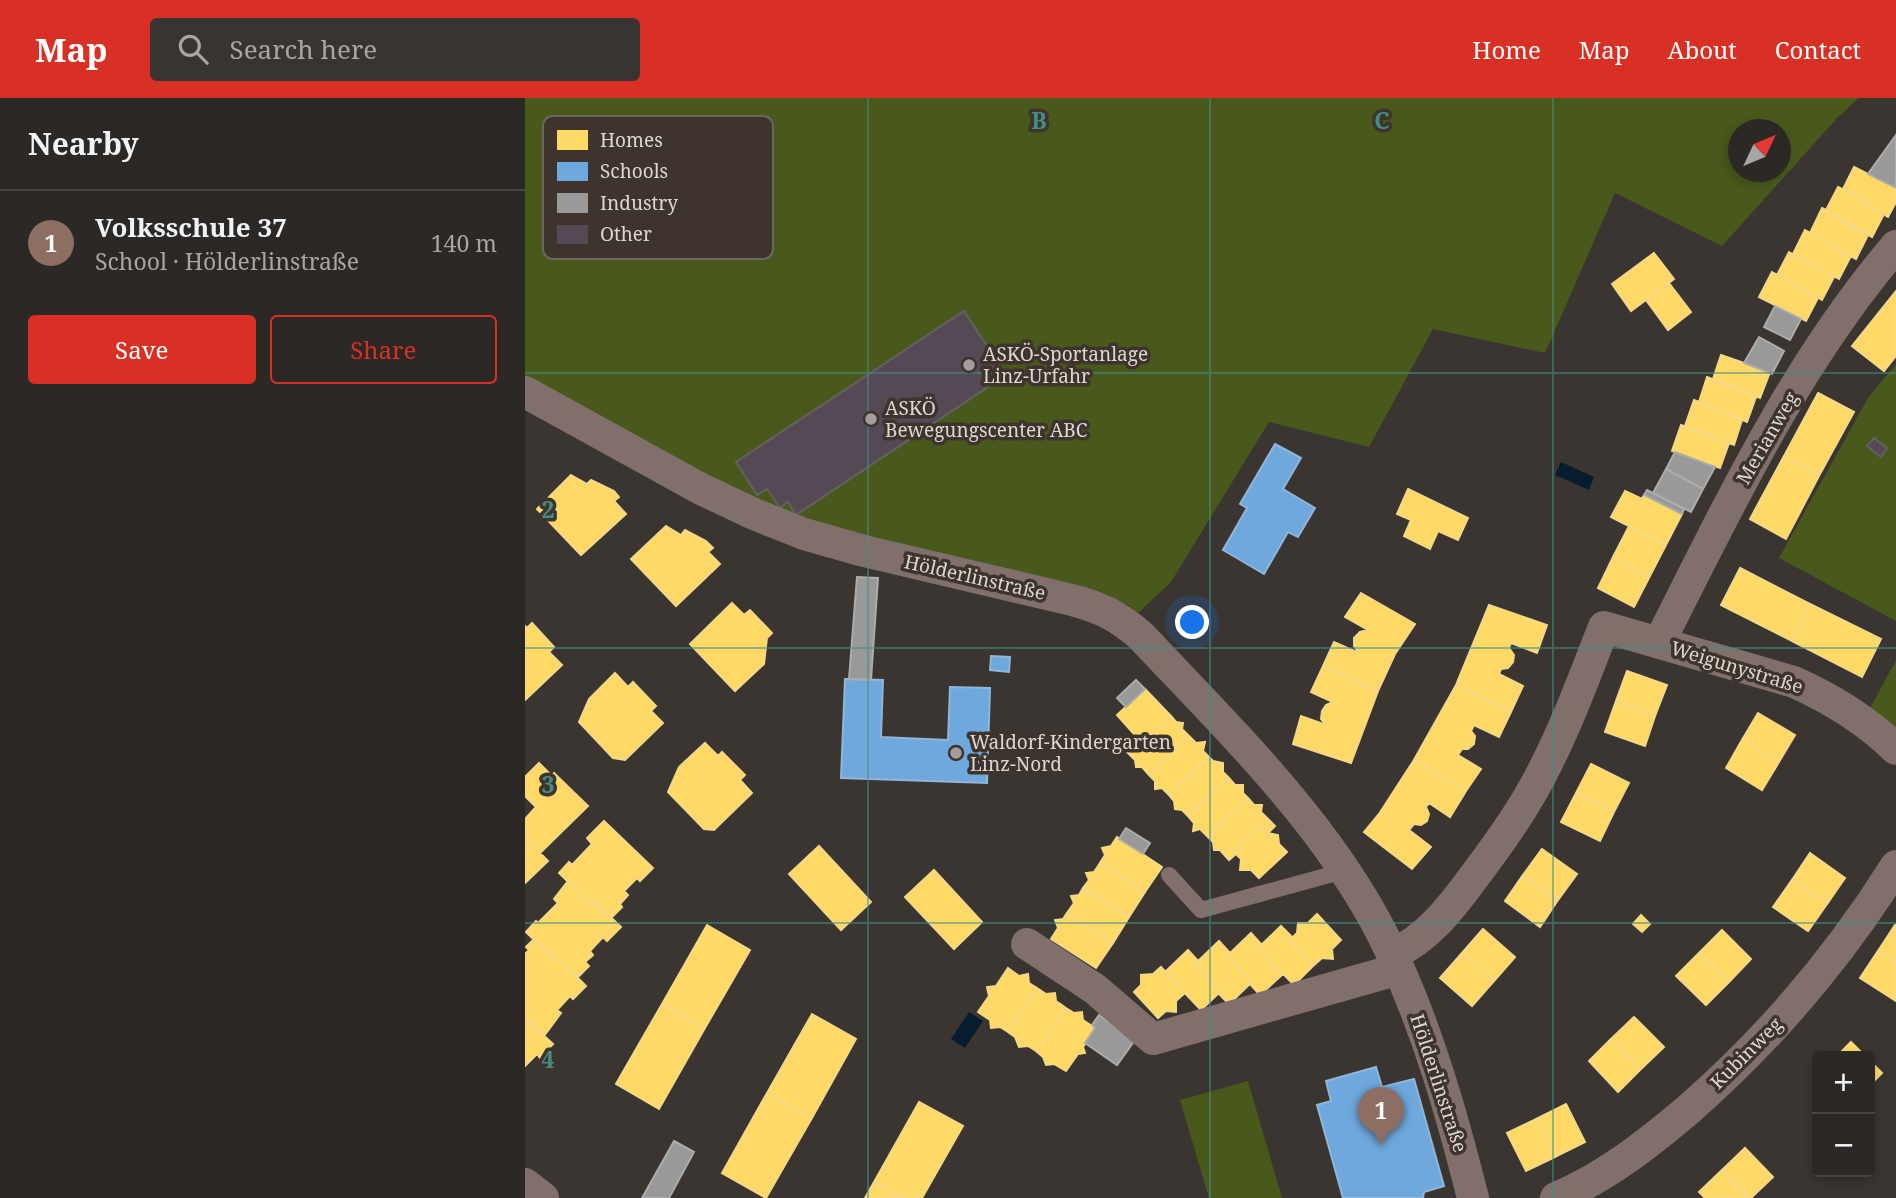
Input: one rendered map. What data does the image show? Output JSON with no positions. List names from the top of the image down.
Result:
{
  "streets": {
    "street": [
      "Merianweg",
      "Hölderlinstraße",
      "Weigunystraße",
      "Kubinweg"
    ]
  },
  "crossings": [
    ["Merianweg", "Weigunystraße"],
    ["Hölderlinstraße", "Weigunystraße"]
  ],
  "places": ["ASKÖ-Sportanlage Linz-Urfahr", "ASKÖ Bewegungscenter ABC", "Waldorf-Kindergarten Linz-Nord"],
  "legend": [
    "Homes",
    "Schools",
    "Industry",
    "Other"
  ],
  "north": "top right",
  "page": {
    "header": "Map",
    "search": "Search here",
    "nav": [
      "Home",
      "Map",
      "About",
      "Contact"
    ],
    "heading": "Nearby",
    "list": [
      {
        "mark": "1",
        "name": "Volksschule 37",
        "note": "School · Hölderlinstraße",
        "value": "140 m"
      }
    ],
    "buttons": ["Save", "Share"],
    "map_buttons": ["+", "−"],
    "pins": "1"
  },
  "grid": {
    "columns": ["B", "C"],
    "rows": ["2", "3", "4"]
  }
}
